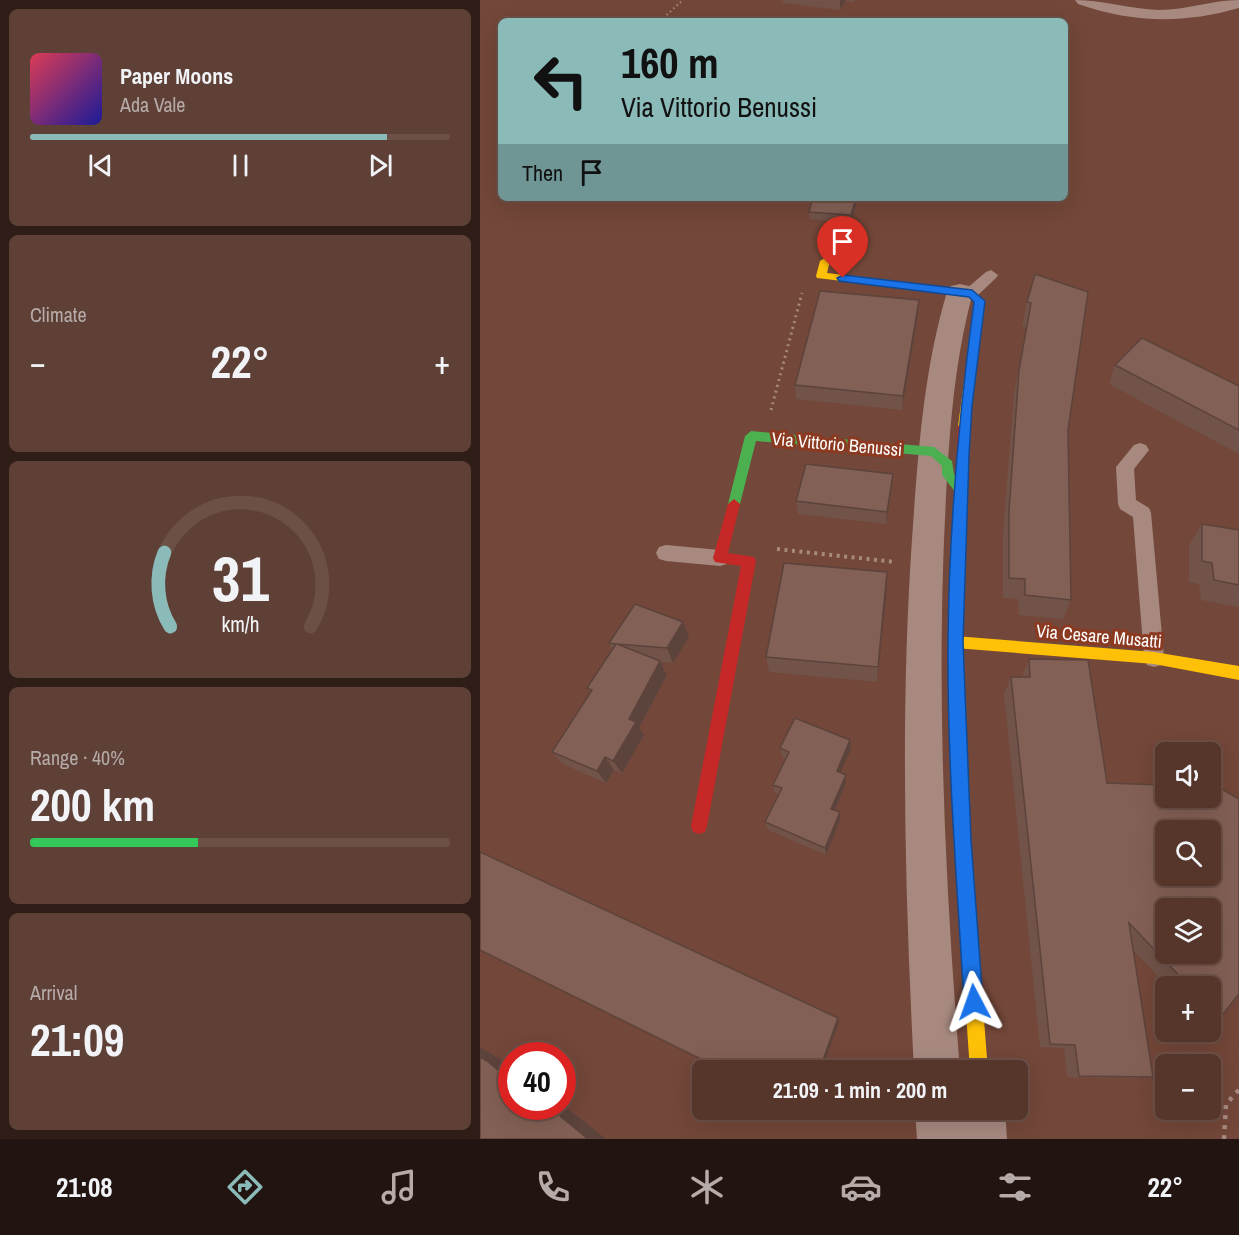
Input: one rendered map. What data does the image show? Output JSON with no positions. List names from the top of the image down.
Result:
{
  "streets": {
    "street": ["Via Vittorio Benussi", "Via Cesare Musatti"]
  },
  "page": {
    "turn": ["160 m", "Via Vittorio Benussi"],
    "song": ["Paper Moons", "Ada Vale"],
    "then": "Then",
    "tile": [
      "Climate",
      ["Range · 40%", "200 km"],
      ["Arrival", "21:09"]
    ],
    "heat": ["−", "22°", "+"],
    "map_buttons": ["+", "−"],
    "limit": "40",
    "trip": "21:09 · 1 min · 200 m",
    "tabs": ["21:08", "22°"],
    "gauge": ["31", "km/h"]
  }
}
